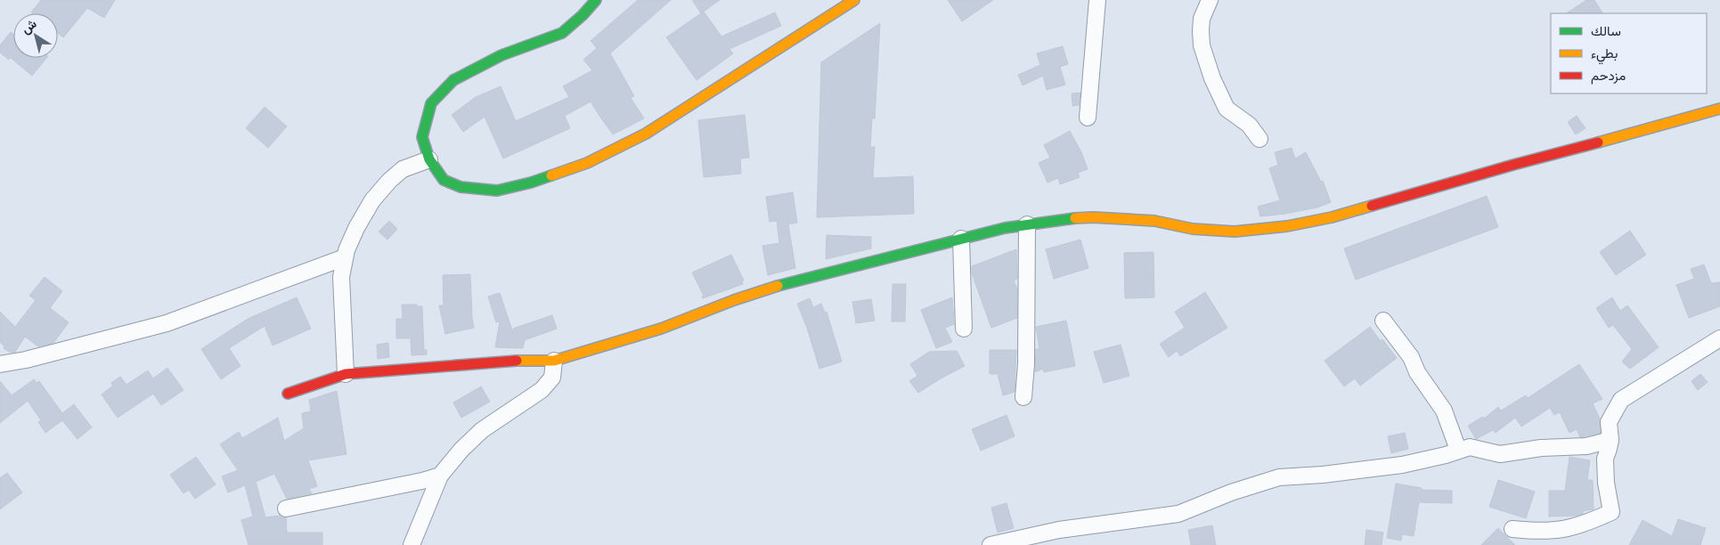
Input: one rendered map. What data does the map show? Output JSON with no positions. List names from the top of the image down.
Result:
{
  "legend": ["سالك", "بطيء", "مزدحم"],
  "north": "top left"
}
